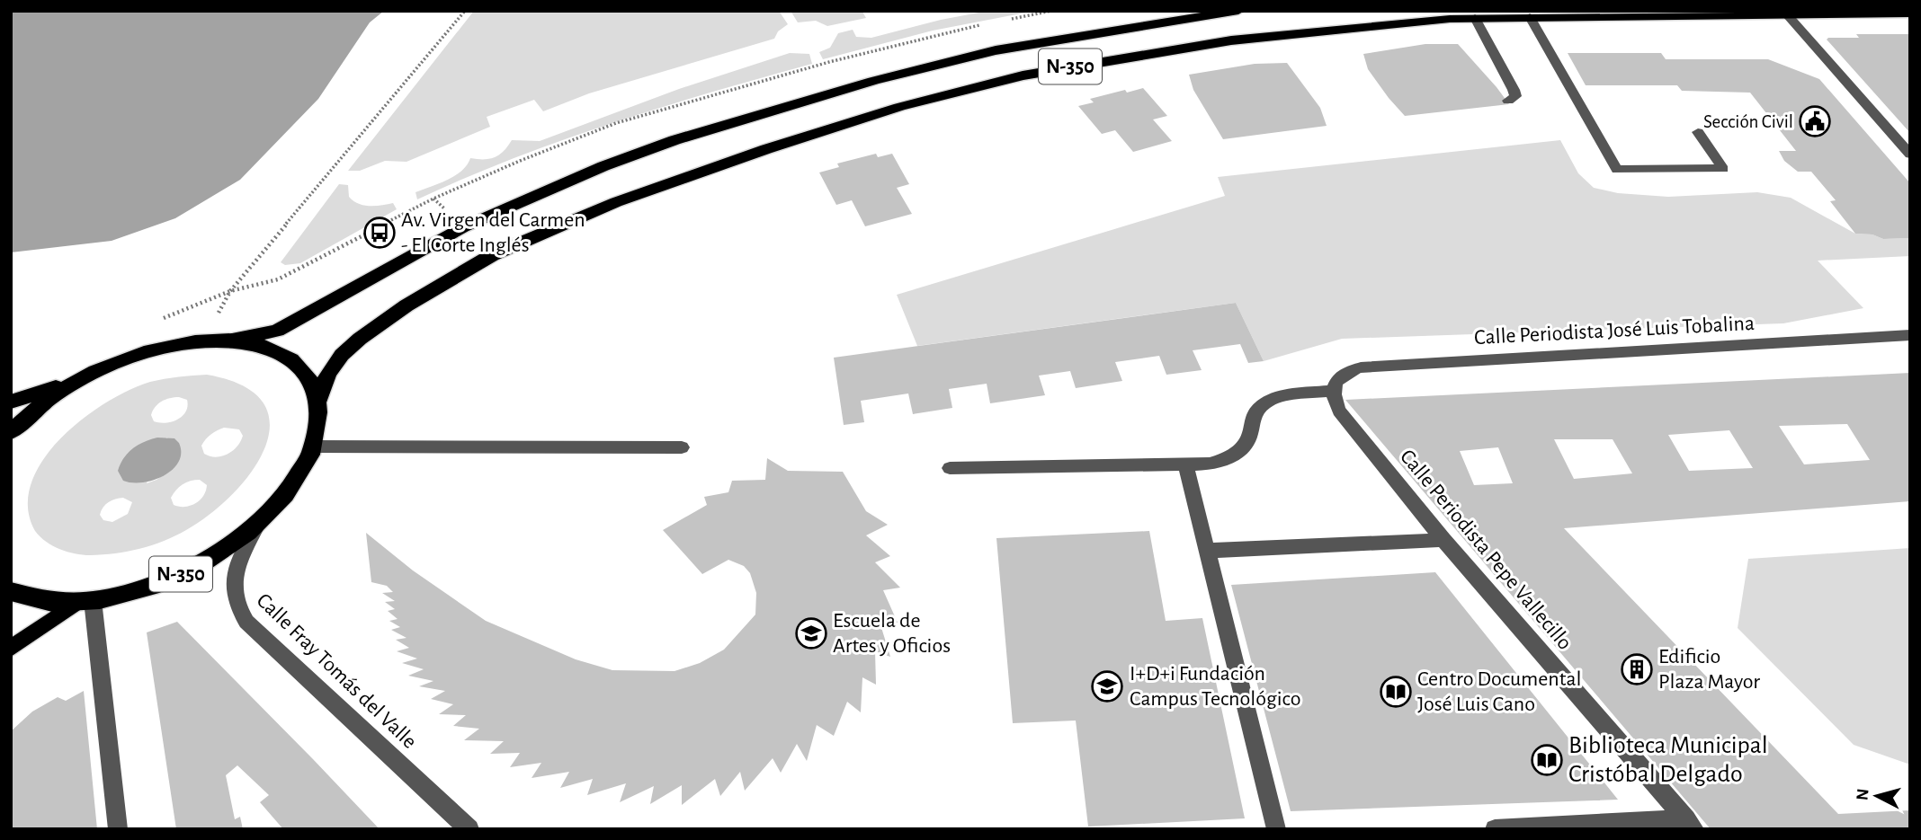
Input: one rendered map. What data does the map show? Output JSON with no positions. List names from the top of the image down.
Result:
{
  "streets": {
    "highway": ["N-350"],
    "street": ["Calle Periodista José Luis Tobalina", "Calle Periodista Pepe Vallecillo", "Calle Fray Tomás del Valle"]
  },
  "crossings": [
    ["N-350", "Calle Fray Tomás del Valle"],
    ["Calle Periodista José Luis Tobalina", "Calle Periodista Pepe Vallecillo"]
  ],
  "places": {
    "public building": ["Sección Civil"],
    "bus stop": ["Av. Virgen del Carmen - El Corte Inglés"],
    "school or university": ["Escuela de Artes y Oficios", "I+D+i Fundación Campus Tecnológico"],
    "building": ["Edificio Plaza Mayor"],
    "library": ["Centro Documental José Luis Cano", "Biblioteca Municipal Cristóbal Delgado"]
  },
  "north": "left"
}
